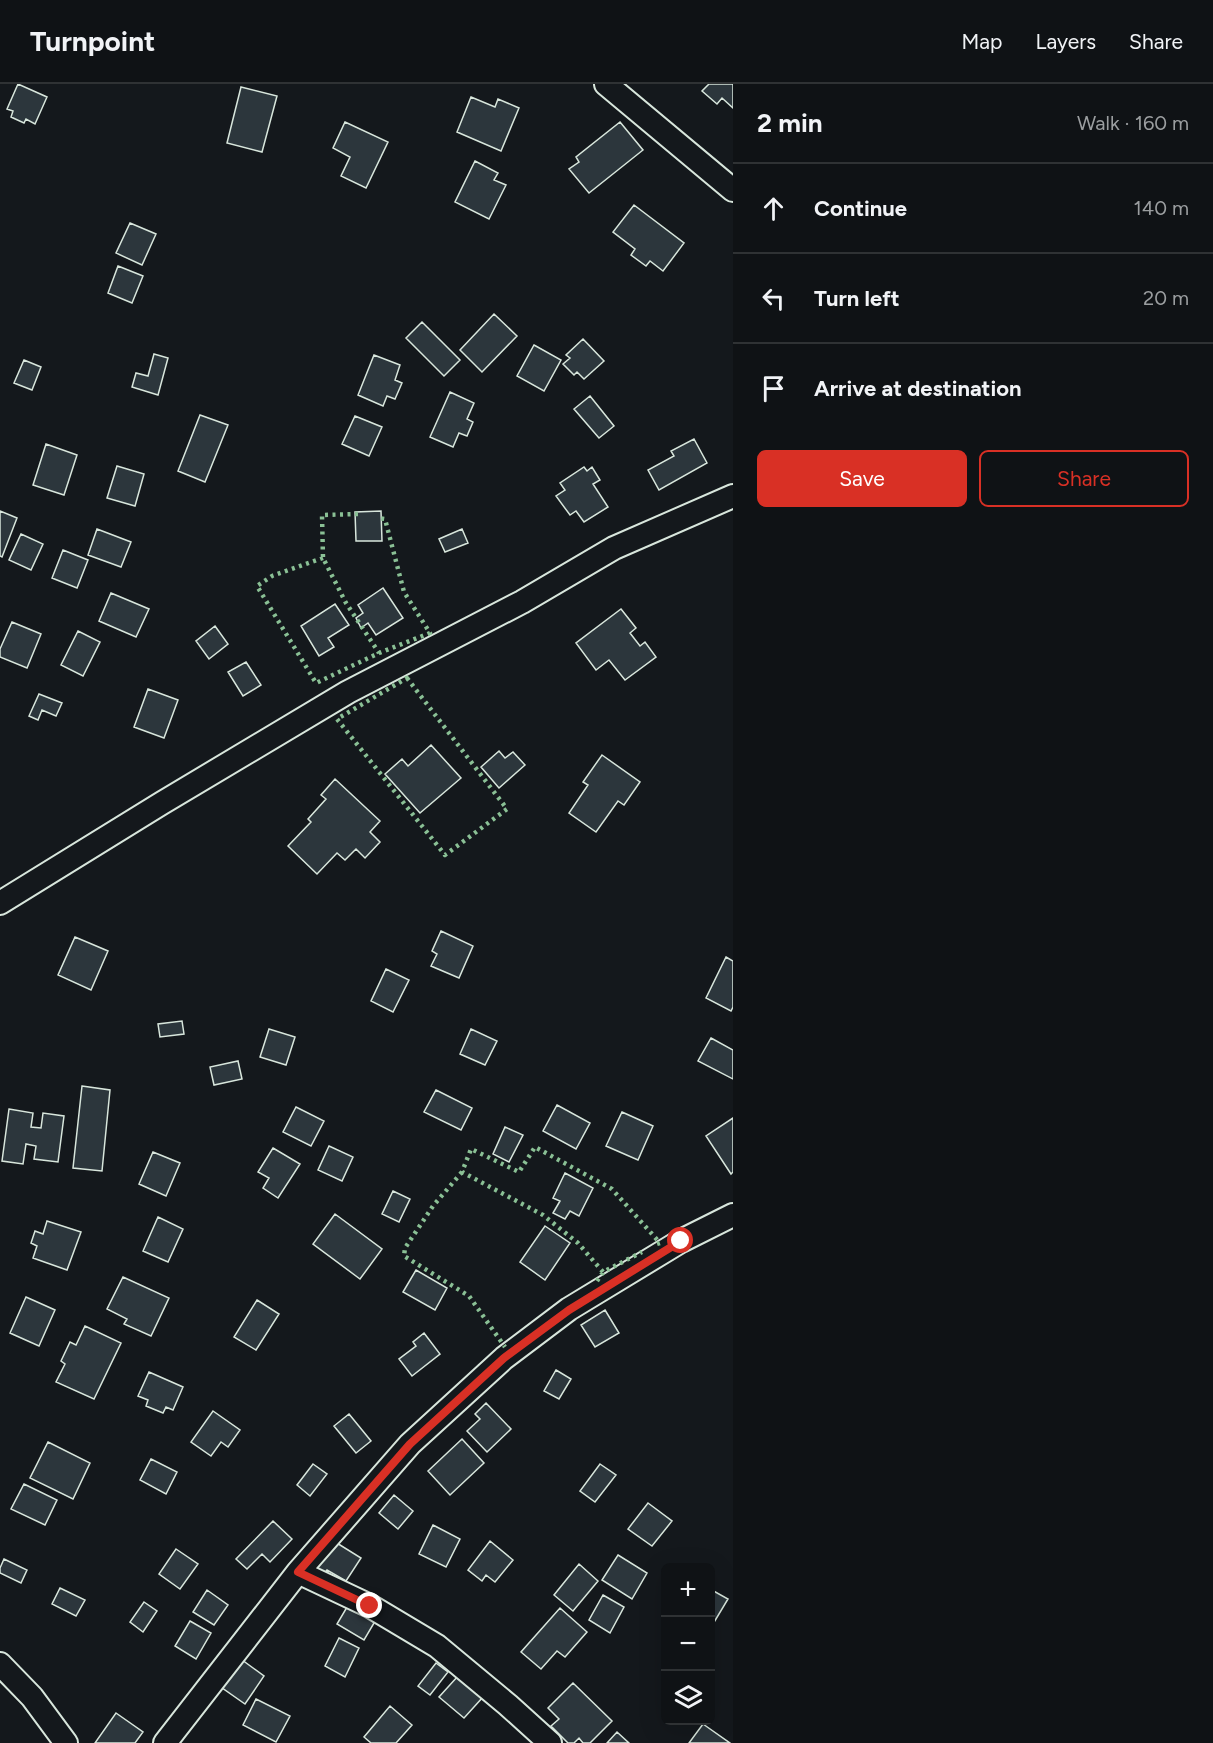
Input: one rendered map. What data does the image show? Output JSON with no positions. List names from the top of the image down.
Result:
{
  "page": {
    "header": "Turnpoint",
    "nav": ["Map", "Layers", "Share"],
    "heading": ["2 min", "Walk · 160 m"],
    "list": [
      ["Continue", "140 m"],
      ["Turn left", "20 m"],
      "Arrive at destination"
    ],
    "buttons": ["Save", "Share"],
    "map_buttons": ["+", "−"]
  }
}
